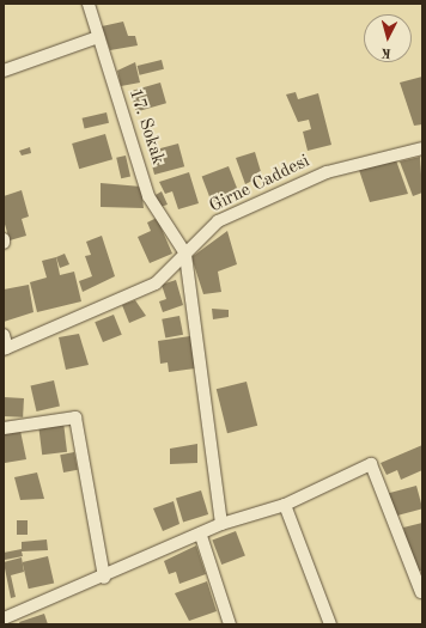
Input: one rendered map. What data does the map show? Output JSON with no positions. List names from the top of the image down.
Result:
{
  "streets": {
    "street": ["17. Sokak", "Girne Caddesi"]
  },
  "crossings": [
    ["17. Sokak", "Girne Caddesi"]
  ],
  "north": "bottom"
}
